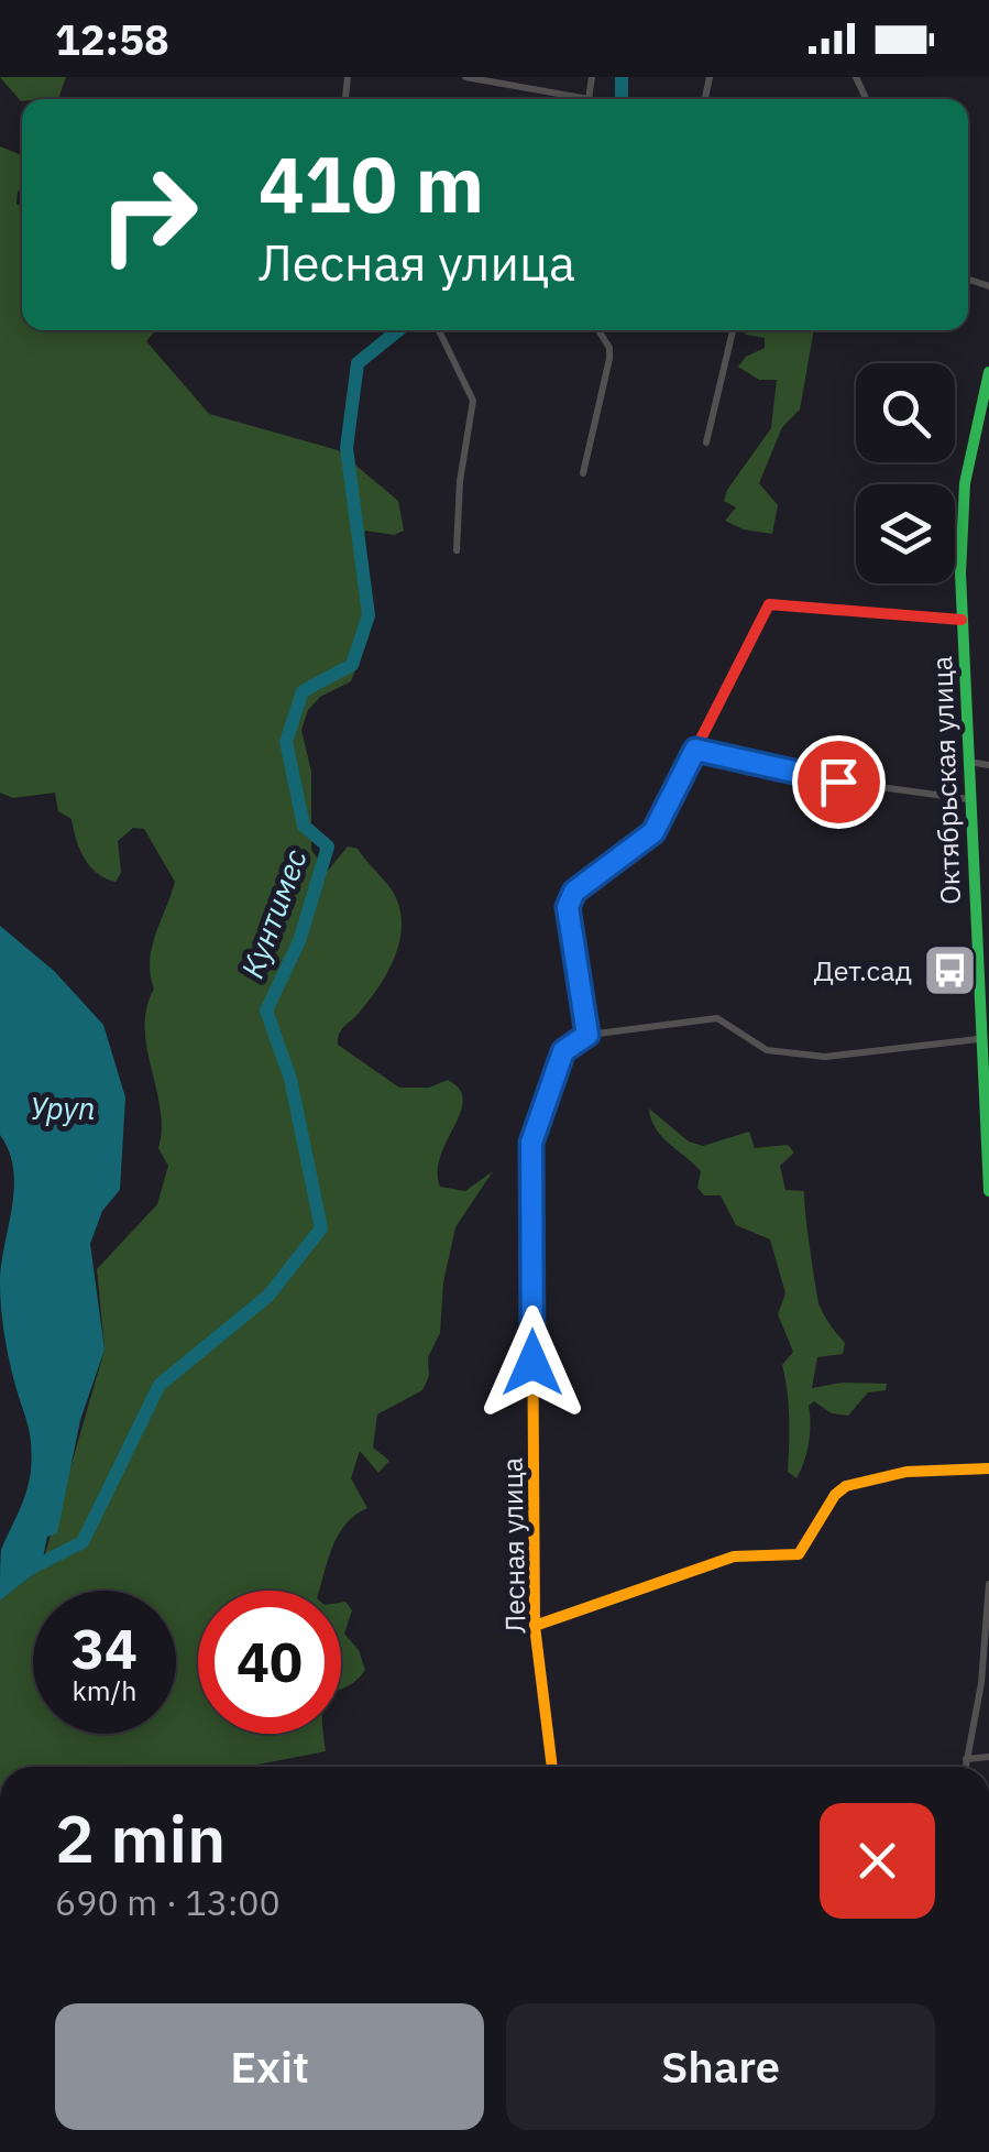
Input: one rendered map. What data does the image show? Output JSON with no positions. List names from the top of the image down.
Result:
{
  "streets": {
    "street": ["Октябрьская улица", "Лесная улица"]
  },
  "water": ["Кунтимес", "Уруп"],
  "places": {
    "bus stop": ["Дет.сад"]
  },
  "page": {
    "status": "12:58",
    "turn": ["410 m", "Лесная улица"],
    "speed": "34 km/h",
    "limit": "40",
    "heading": ["2 min", "690 m · 13:00"],
    "buttons": ["Exit", "Share"]
  }
}
